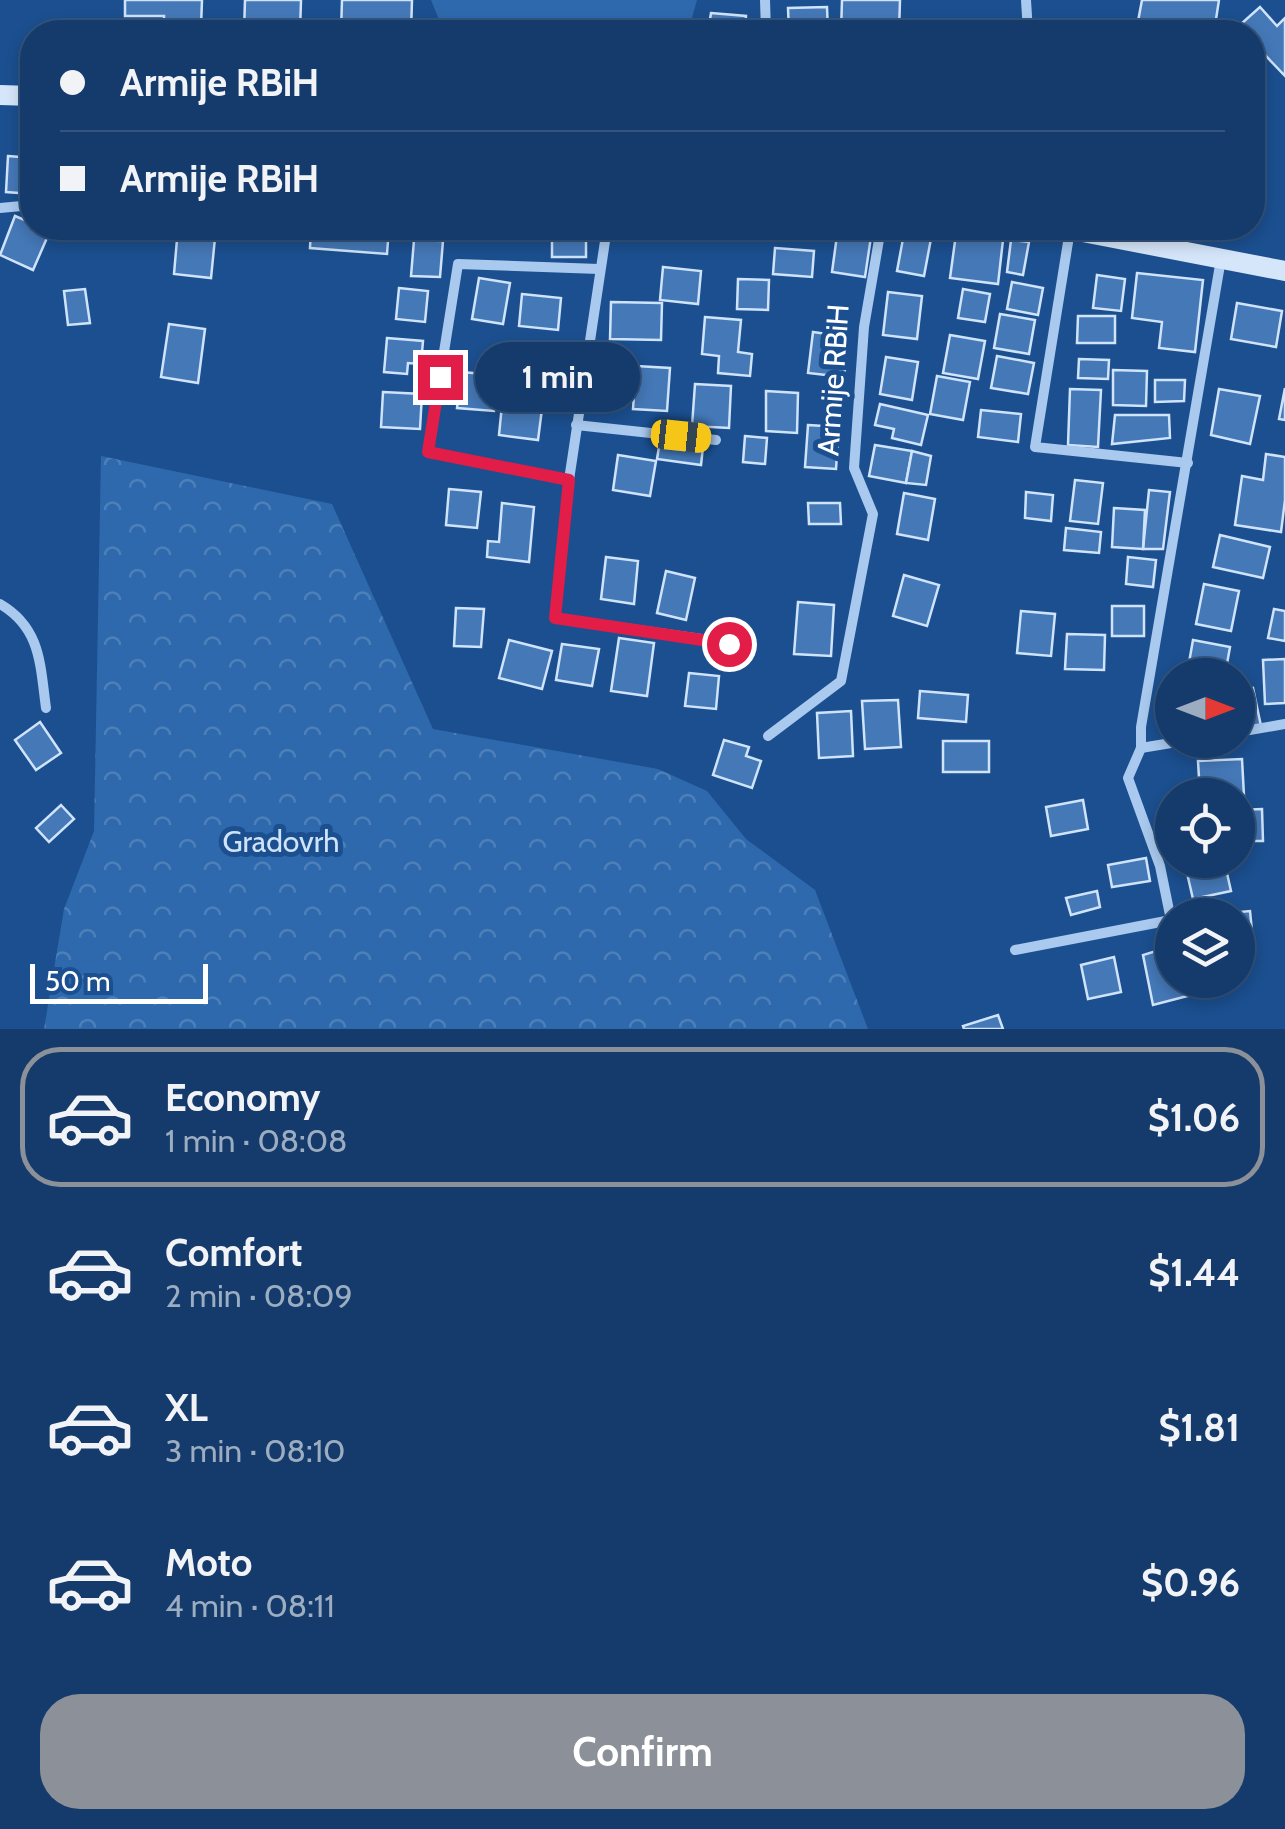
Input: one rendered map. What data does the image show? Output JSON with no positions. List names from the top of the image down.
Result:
{
  "streets": {
    "street": ["Armije RBiH"]
  },
  "parks": ["Gradovrh"],
  "scale_bar": "50 m",
  "north": "right",
  "page": {
    "banner": ["Armije RBiH", "Armije RBiH"],
    "bubble": "1 min",
    "scale": "50 m",
    "list": [
      {
        "name": "Economy",
        "note": "1 min · 08:08",
        "value": "$1.06"
      },
      {
        "name": "Comfort",
        "note": "2 min · 08:09",
        "value": "$1.44"
      },
      {
        "name": "XL",
        "note": "3 min · 08:10",
        "value": "$1.81"
      },
      {
        "name": "Moto",
        "note": "4 min · 08:11",
        "value": "$0.96"
      }
    ],
    "buttons": "Confirm"
  }
}
